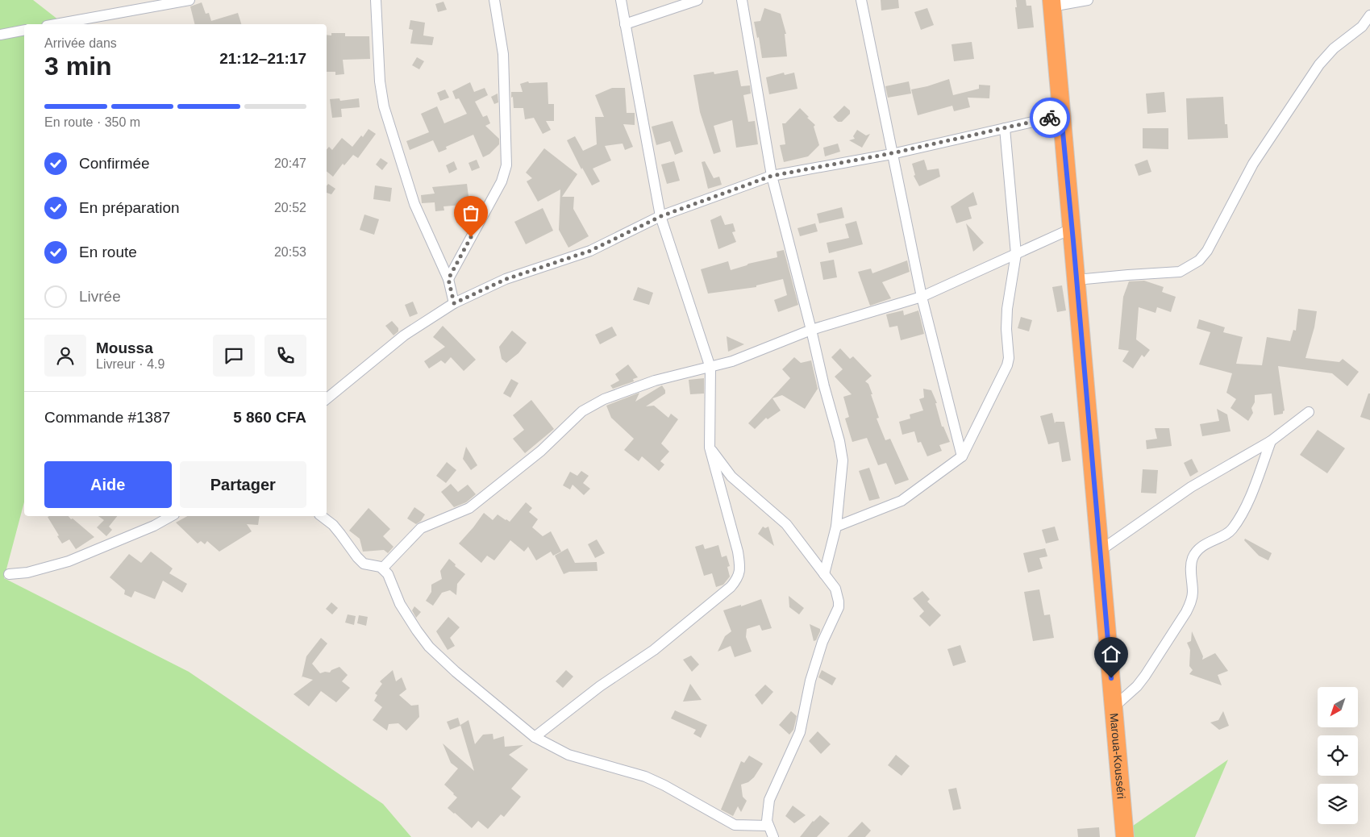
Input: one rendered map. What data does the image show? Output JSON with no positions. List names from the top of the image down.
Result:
{
  "streets": {
    "highway": ["Maroua-Kousséri"]
  },
  "north": "bottom left",
  "page": {
    "heading": ["3 min", "Arrivée dans", "21:12–21:17"],
    "panel": [
      "Moussa",
      "Livreur · 4.9",
      "Commande #1387",
      "5 860 CFA"
    ],
    "bar": "En route · 350 m",
    "list": [
      ["Confirmée", "20:47"],
      ["En préparation", "20:52"],
      ["En route", "20:53"],
      "Livrée"
    ],
    "buttons": ["Aide", "Partager"]
  }
}
